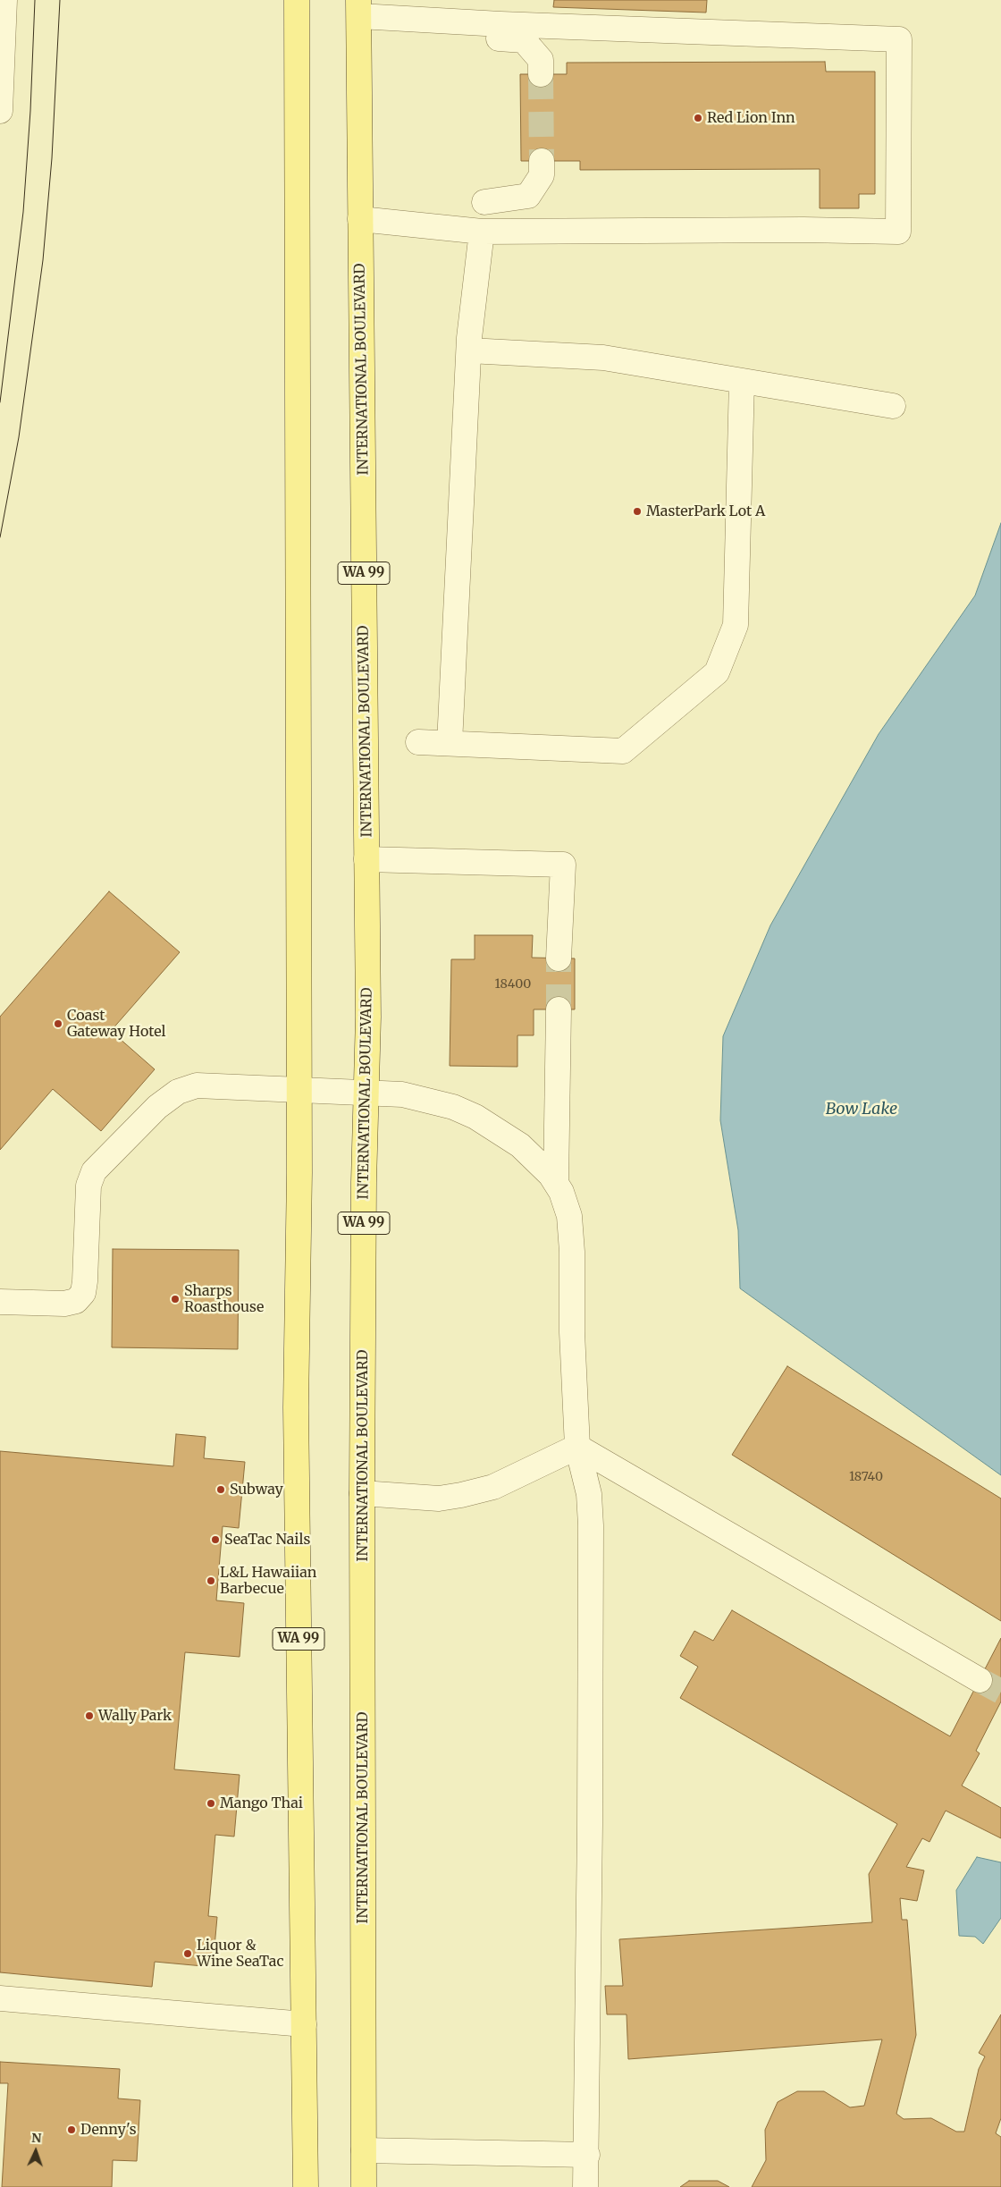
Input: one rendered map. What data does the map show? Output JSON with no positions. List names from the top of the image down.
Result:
{
  "streets": {
    "main road": ["INTERNATIONAL BOULEVARD", "WA 99"]
  },
  "water": ["Bow Lake"],
  "places": [
    "Red Lion Inn",
    "MasterPark Lot A",
    "Coast Gateway Hotel",
    "Sharps Roasthouse",
    "Subway",
    "SeaTac Nails",
    "L&L Hawaiian Barbecue",
    "Wally Park",
    "Mango Thai",
    "Liquor & Wine SeaTac",
    "Denny's"
  ],
  "house_numbers": ["18400", "18740"],
  "north": "top"
}
